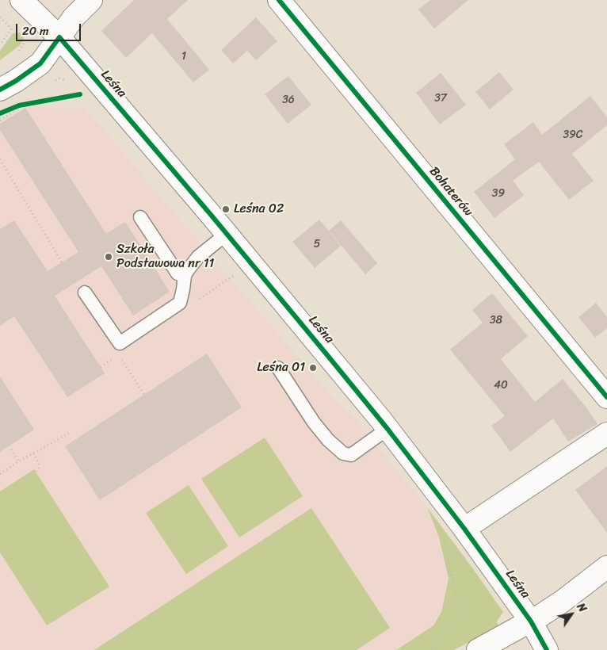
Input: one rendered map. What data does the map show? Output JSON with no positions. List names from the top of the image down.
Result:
{
  "streets": {
    "street": ["Leśna", "Bohaterów"]
  },
  "places": ["Leśna 02", "Szkoła Podstawowa nr 11", "Leśna 01"],
  "house_numbers": [
    "1",
    "37",
    "36",
    "39C",
    "39",
    "5",
    "38",
    "40"
  ],
  "scale_bar": "20 m",
  "north": "top right"
}
